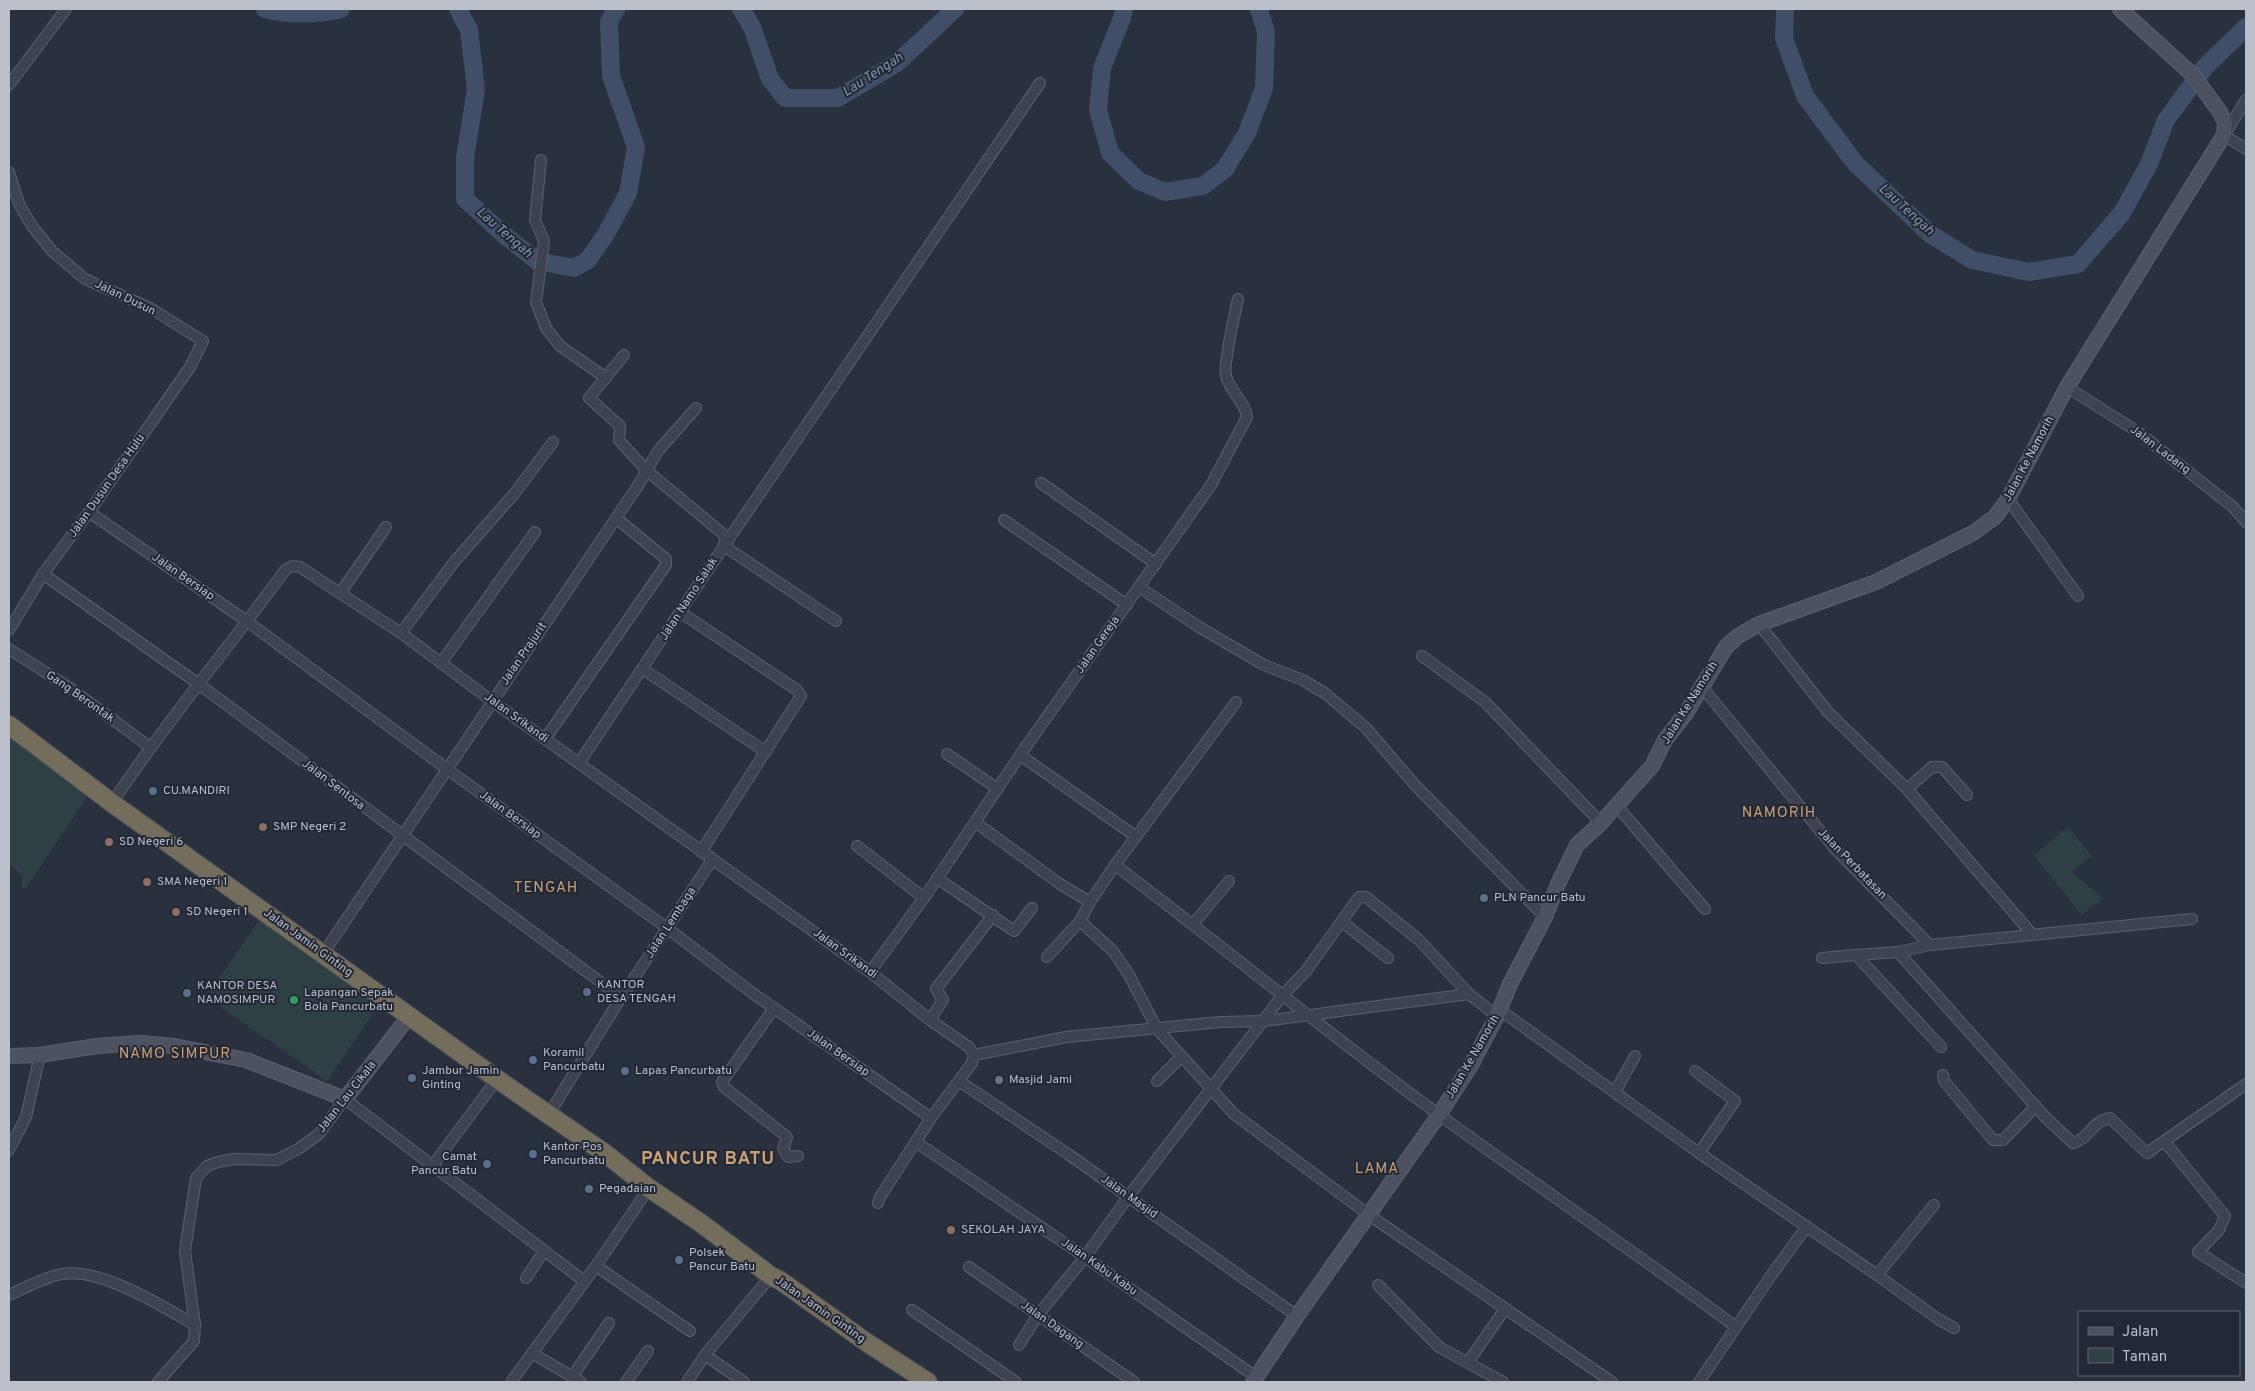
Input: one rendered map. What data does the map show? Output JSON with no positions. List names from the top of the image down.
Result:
{
  "streets": {
    "highway": ["Jalan Jamin Ginting"],
    "street": [
      "Jalan Dusun",
      "Jalan Ladang",
      "Jalan Ke Namorih",
      "Jalan Dusun Desa Hulu",
      "Jalan Bersiap",
      "Jalan Namo Salak",
      "Jalan Gereja",
      "Jalan Prajurit",
      "Gang Berontak",
      "Jalan Srikandi",
      "Jalan Sentosa",
      "Jalan Perbatasan",
      "Jalan Lembaga",
      "Jalan Lau Cikala",
      "Jalan Masjid",
      "Jalan Kabu Kabu",
      "Jalan Dagang"
    ]
  },
  "crossings": [
    ["Jalan Dusun", "Jalan Dusun Desa Hulu"],
    ["Jalan Ladang", "Jalan Ke Namorih"],
    ["Jalan Ke Namorih", "Jalan Perbatasan"],
    ["Jalan Ke Namorih", "Jalan Masjid"],
    ["Jalan Ke Namorih", "Jalan Kabu Kabu"],
    ["Jalan Dusun Desa Hulu", "Jalan Bersiap"],
    ["Jalan Dusun Desa Hulu", "Jalan Sentosa"],
    ["Jalan Bersiap", "Jalan Prajurit"],
    ["Jalan Bersiap", "Jalan Srikandi"],
    ["Jalan Bersiap", "Jalan Lembaga"],
    ["Jalan Namo Salak", "Jalan Srikandi"],
    ["Jalan Gereja", "Jalan Srikandi"],
    ["Jalan Prajurit", "Jalan Srikandi"],
    ["Jalan Prajurit", "Jalan Sentosa"],
    ["Jalan Prajurit", "Jalan Jamin Ginting"],
    ["Gang Berontak", "Jalan Srikandi"],
    ["Jalan Srikandi", "Jalan Sentosa"],
    ["Jalan Srikandi", "Jalan Lembaga"],
    ["Jalan Srikandi", "Jalan Jamin Ginting"],
    ["Jalan Sentosa", "Jalan Lembaga"],
    ["Jalan Lembaga", "Jalan Jamin Ginting"],
    ["Jalan Jamin Ginting", "Jalan Lau Cikala"]
  ],
  "districts": [
    "NAMORIH",
    "TENGAH",
    "NAMO SIMPUR",
    "PANCUR BATU",
    "LAMA"
  ],
  "water": ["Lau Tengah"],
  "places": [
    "CU.MANDIRI",
    "SMP Negeri 2",
    "SD Negeri 6",
    "SMA Negeri 1",
    "PLN Pancur Batu",
    "SD Negeri 1",
    "KANTOR DESA TENGAH",
    "KANTOR DESA NAMOSIMPUR",
    "Lapangan Sepak Bola Pancurbatu",
    "Koramil Pancurbatu",
    "Lapas Pancurbatu",
    "Jambur Jamin Ginting",
    "Masjid Jami",
    "Kantor Pos Pancurbatu",
    "Camat Pancur Batu",
    "Pegadaian",
    "SEKOLAH JAYA",
    "Polsek Pancur Batu"
  ],
  "legend": ["Jalan", "Taman"]
}
